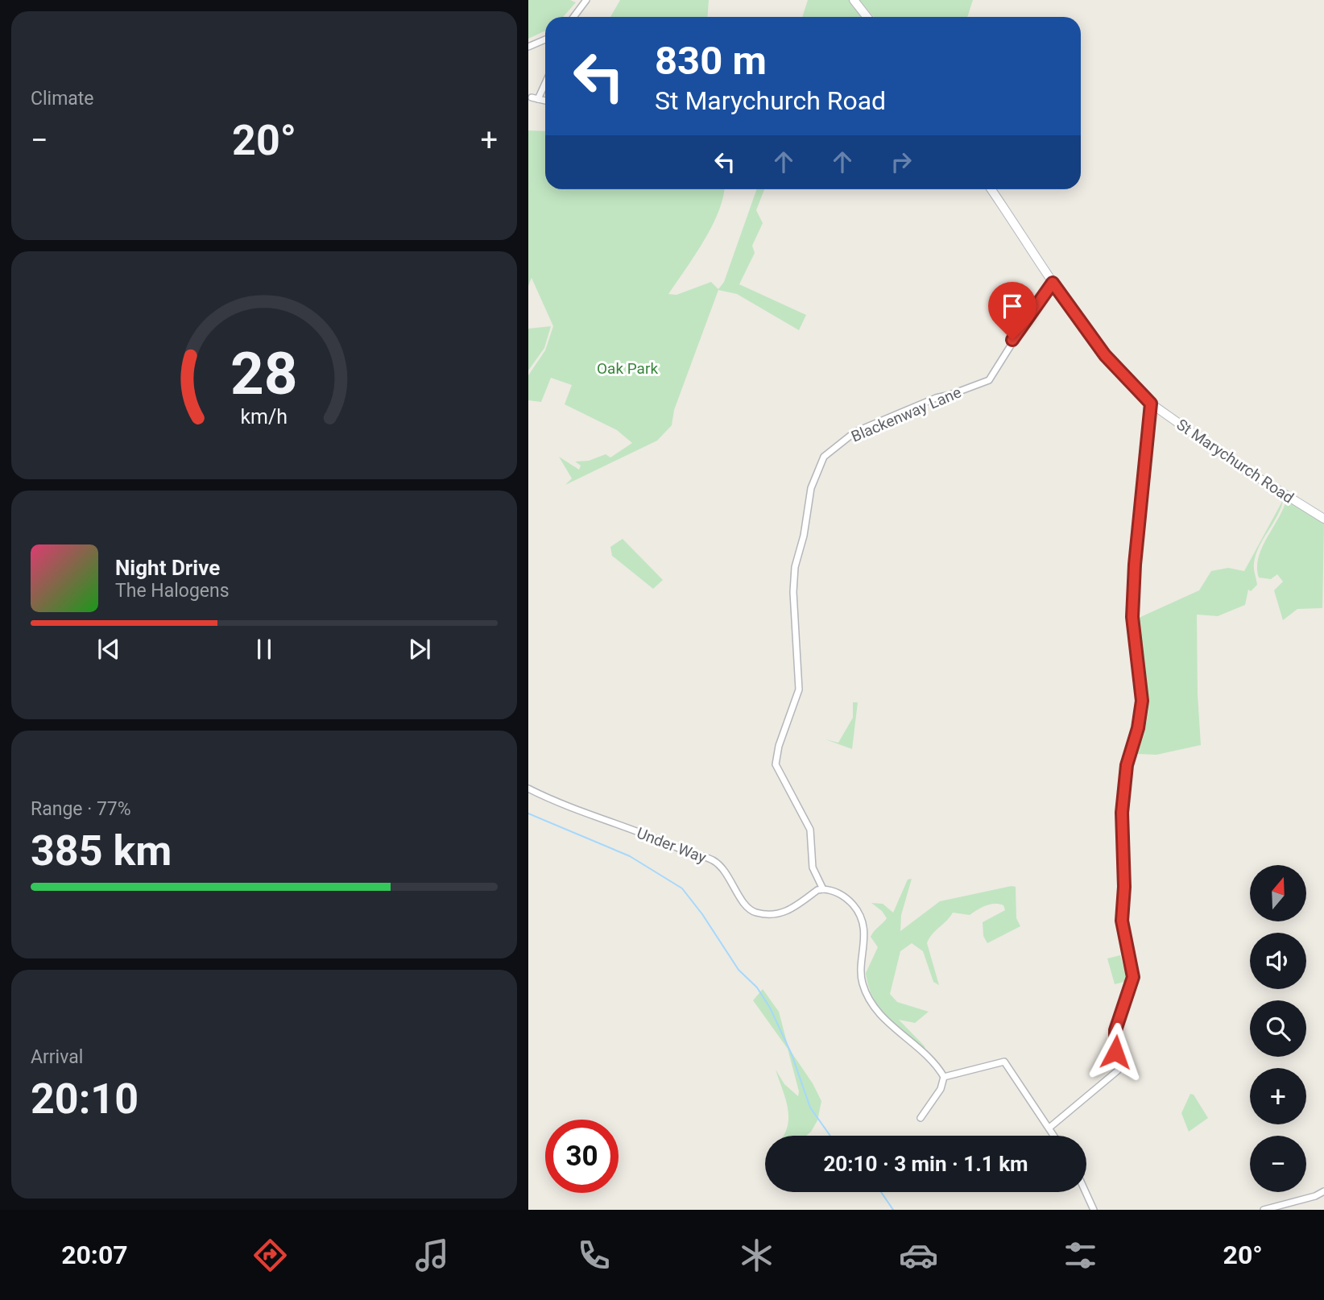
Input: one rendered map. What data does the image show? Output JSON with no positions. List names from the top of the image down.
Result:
{
  "streets": {
    "street": ["Blackenway Lane", "St Marychurch Road", "Under Way"]
  },
  "crossings": [
    ["Blackenway Lane", "St Marychurch Road"],
    ["Blackenway Lane", "Under Way"]
  ],
  "parks": ["Oak Park"],
  "north": "top",
  "page": {
    "tile": [
      "Climate",
      ["Range · 77%", "385 km"],
      ["Arrival", "20:10"]
    ],
    "turn": ["830 m", "St Marychurch Road"],
    "heat": ["−", "20°", "+"],
    "song": ["Night Drive", "The Halogens"],
    "map_buttons": ["+", "−"],
    "limit": "30",
    "trip": "20:10 · 3 min · 1.1 km",
    "tabs": ["20:07", "20°"],
    "gauge": ["28", "km/h"]
  }
}
